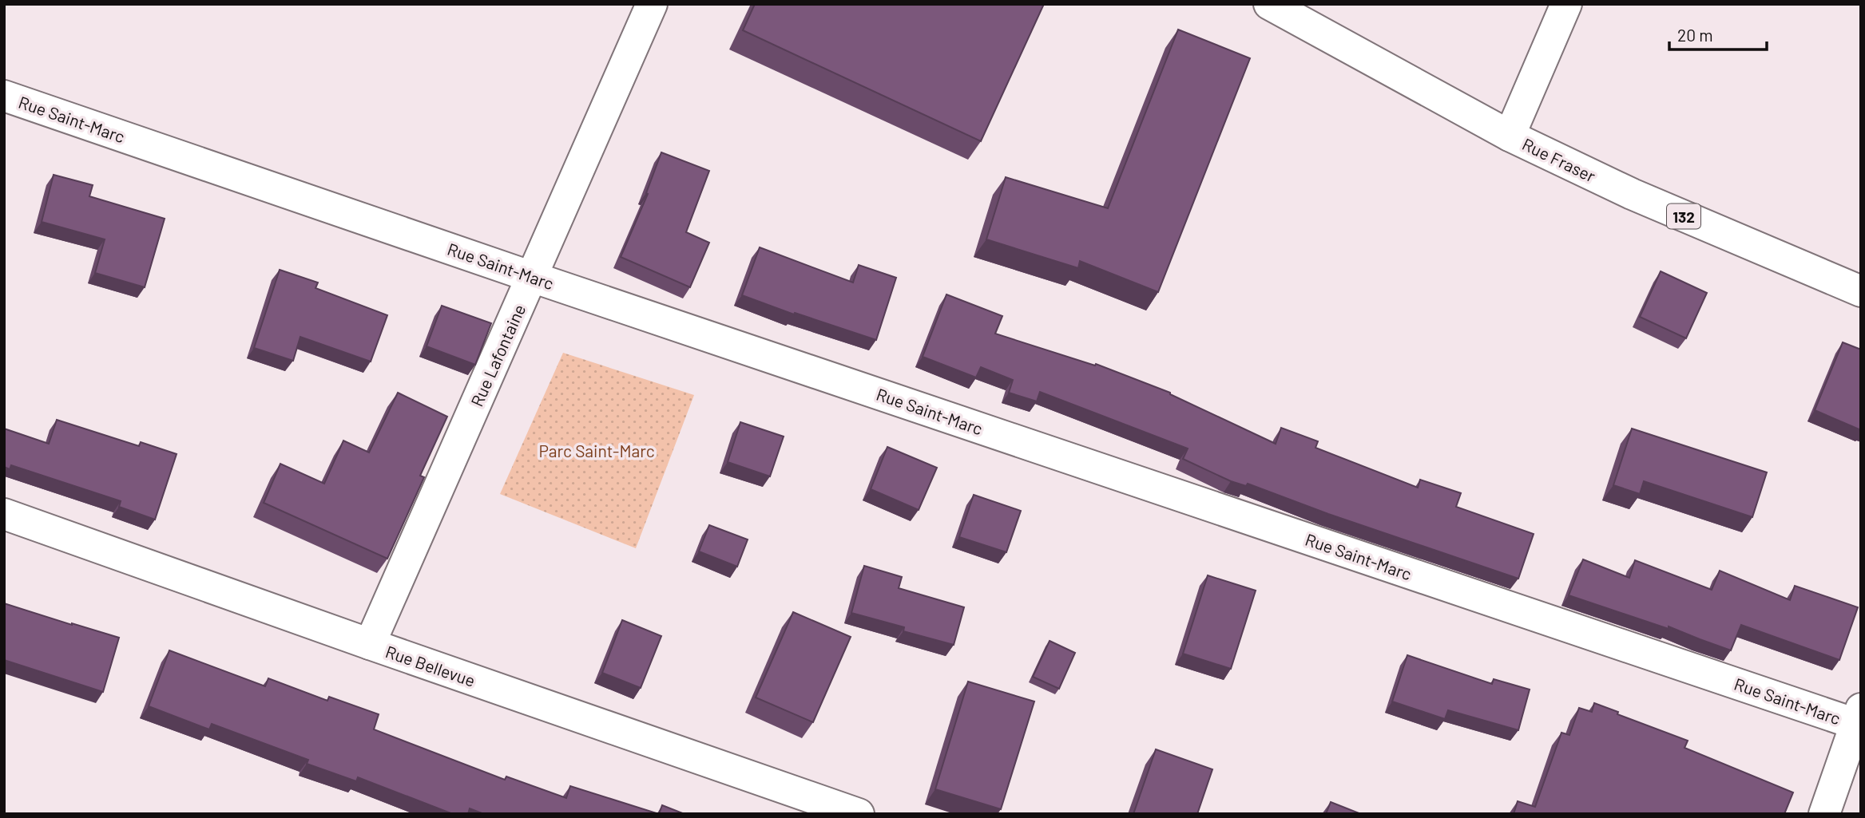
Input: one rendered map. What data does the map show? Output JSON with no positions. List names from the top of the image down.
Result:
{
  "streets": {
    "street": [
      "Rue Saint-Marc",
      "Rue Fraser",
      "132",
      "Rue Lafontaine",
      "Rue Bellevue"
    ]
  },
  "crossings": [
    ["Rue Saint-Marc", "Rue Lafontaine"],
    ["Rue Lafontaine", "Rue Bellevue"]
  ],
  "parks": ["Parc Saint-Marc"],
  "scale_bar": "20 m"
}
